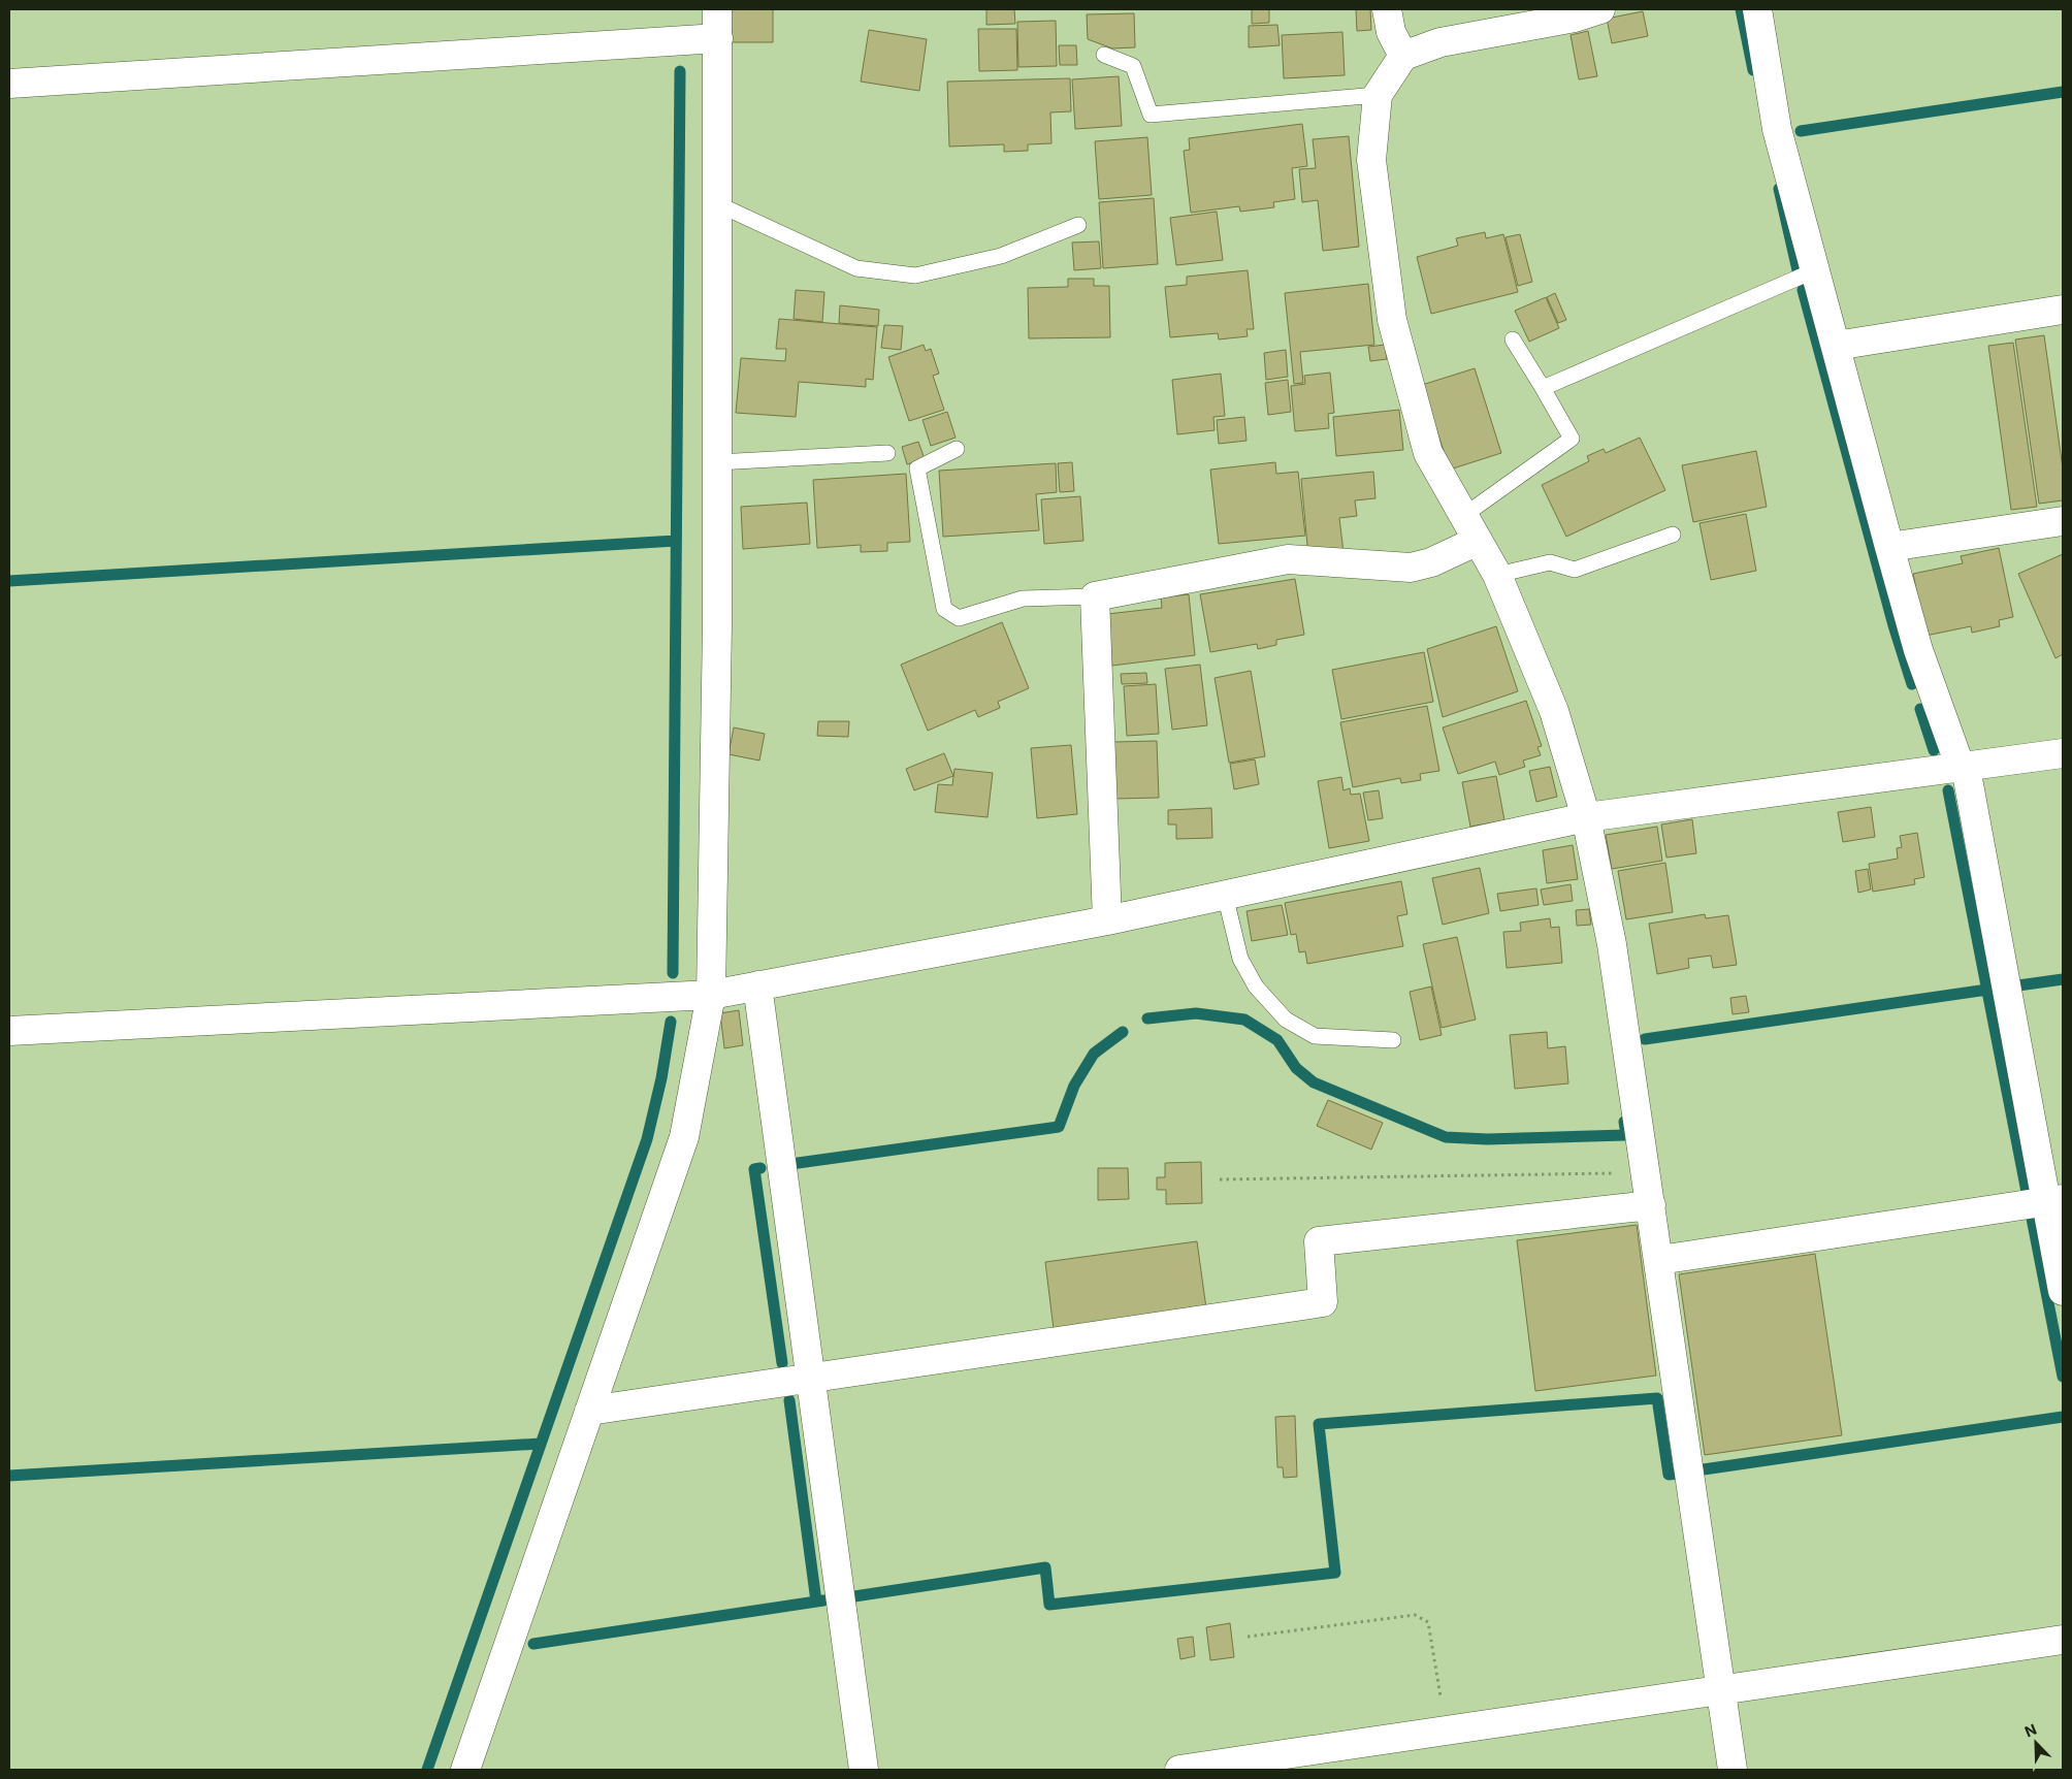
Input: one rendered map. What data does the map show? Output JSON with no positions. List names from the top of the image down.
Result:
{
  "north": "top left"
}
